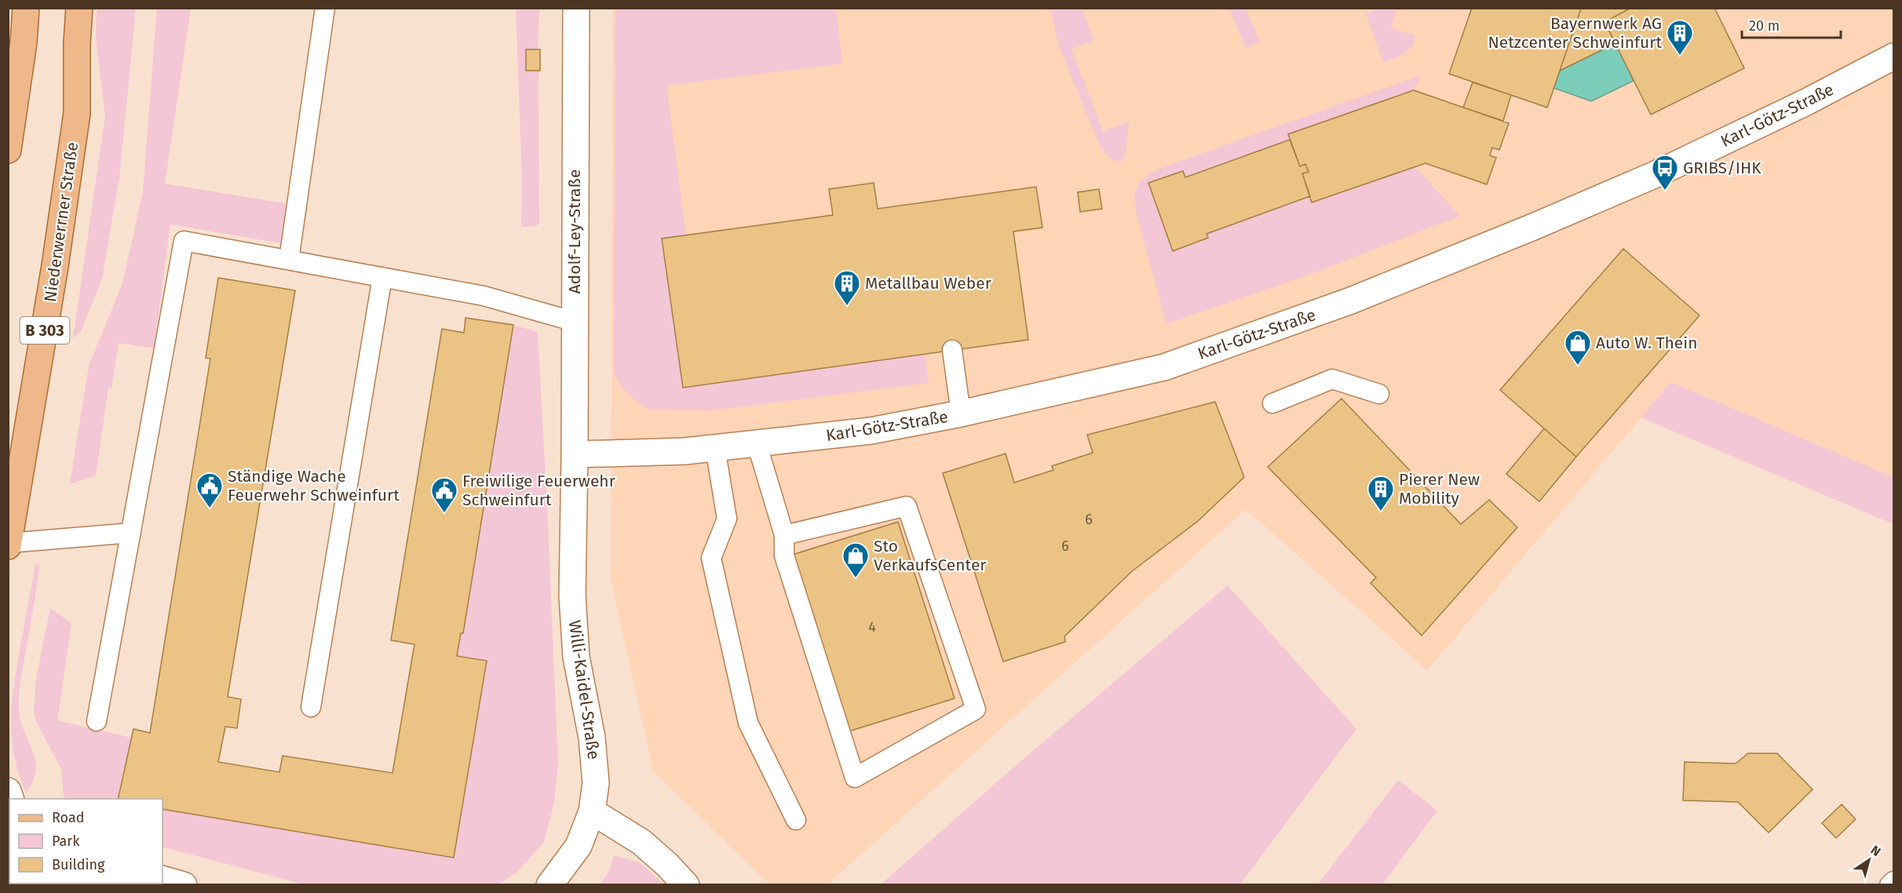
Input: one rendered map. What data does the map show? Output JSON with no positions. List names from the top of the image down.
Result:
{
  "streets": {
    "main road": ["Niederwerrner Straße", "B 303"],
    "street": ["Karl-Götz-Straße", "Adolf-Ley-Straße", "Willi-Kaidel-Straße"]
  },
  "crossings": [
    ["Karl-Götz-Straße", "Adolf-Ley-Straße"],
    ["Karl-Götz-Straße", "Willi-Kaidel-Straße"],
    ["Adolf-Ley-Straße", "Willi-Kaidel-Straße"]
  ],
  "places": {
    "building": ["Bayernwerk AG Netzcenter Schweinfurt", "Metallbau Weber", "Pierer New Mobility"],
    "bus stop": ["GRIBS/IHK"],
    "shop": ["Auto W. Thein", "Sto VerkaufsCenter"],
    "public building": ["Ständige Wache Feuerwehr Schweinfurt", "Freiwilige Feuerwehr Schweinfurt"]
  },
  "house_numbers": ["6", "6", "4"],
  "legend": ["Road", "Park", "Building"],
  "scale_bar": "20 m",
  "north": "top right"
}
